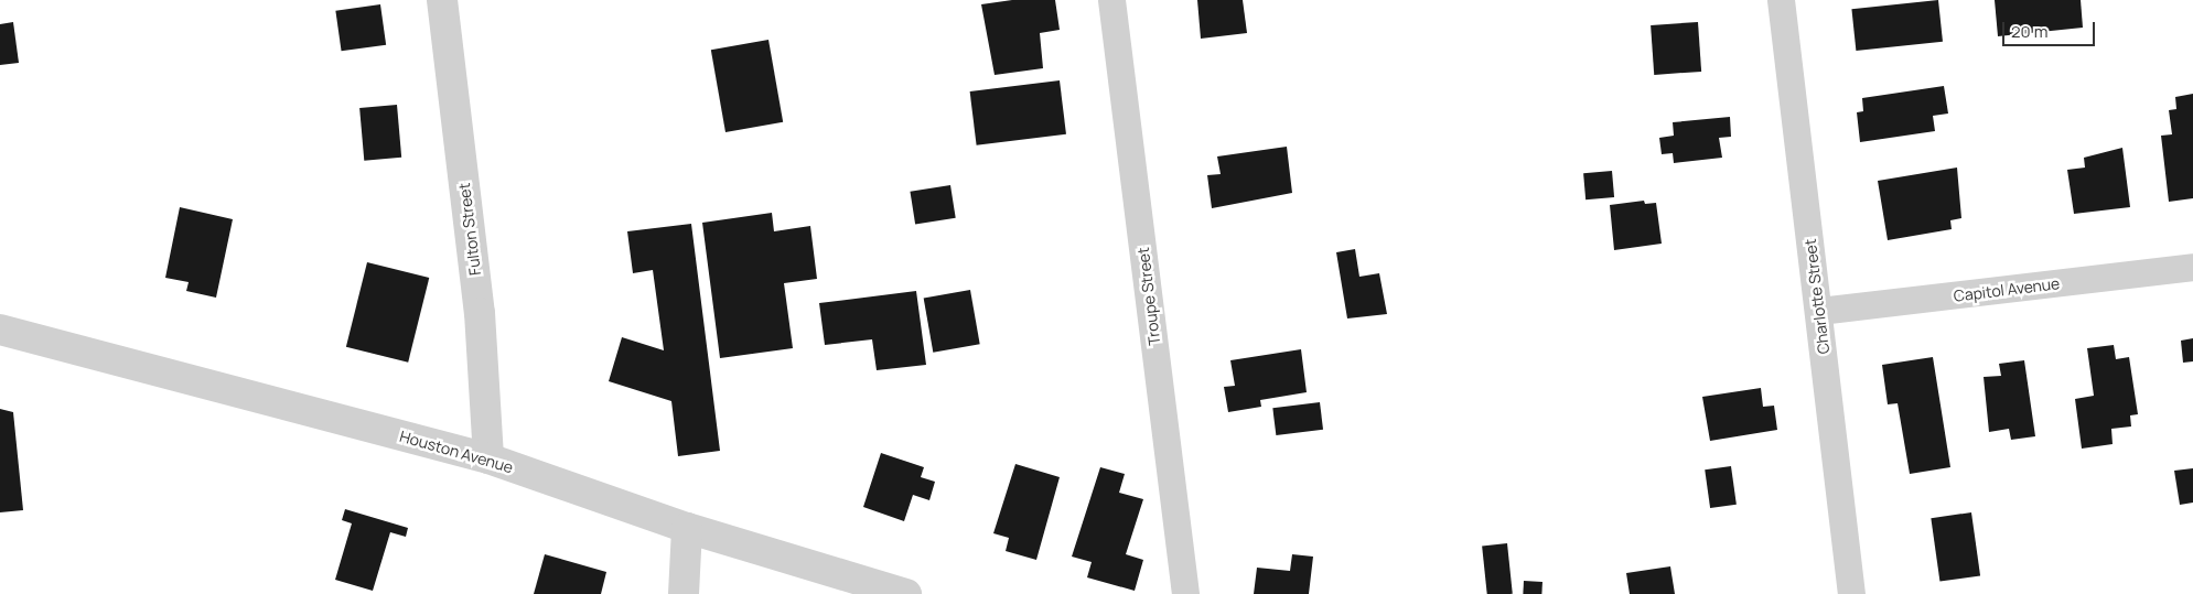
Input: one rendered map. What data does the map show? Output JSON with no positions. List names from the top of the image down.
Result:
{
  "streets": {
    "street": [
      "Fulton Street",
      "Capitol Avenue",
      "Troupe Street",
      "Charlotte Street",
      "Houston Avenue"
    ]
  },
  "crossings": [
    ["Fulton Street", "Houston Avenue"],
    ["Capitol Avenue", "Charlotte Street"]
  ],
  "scale_bar": "20 m"
}
